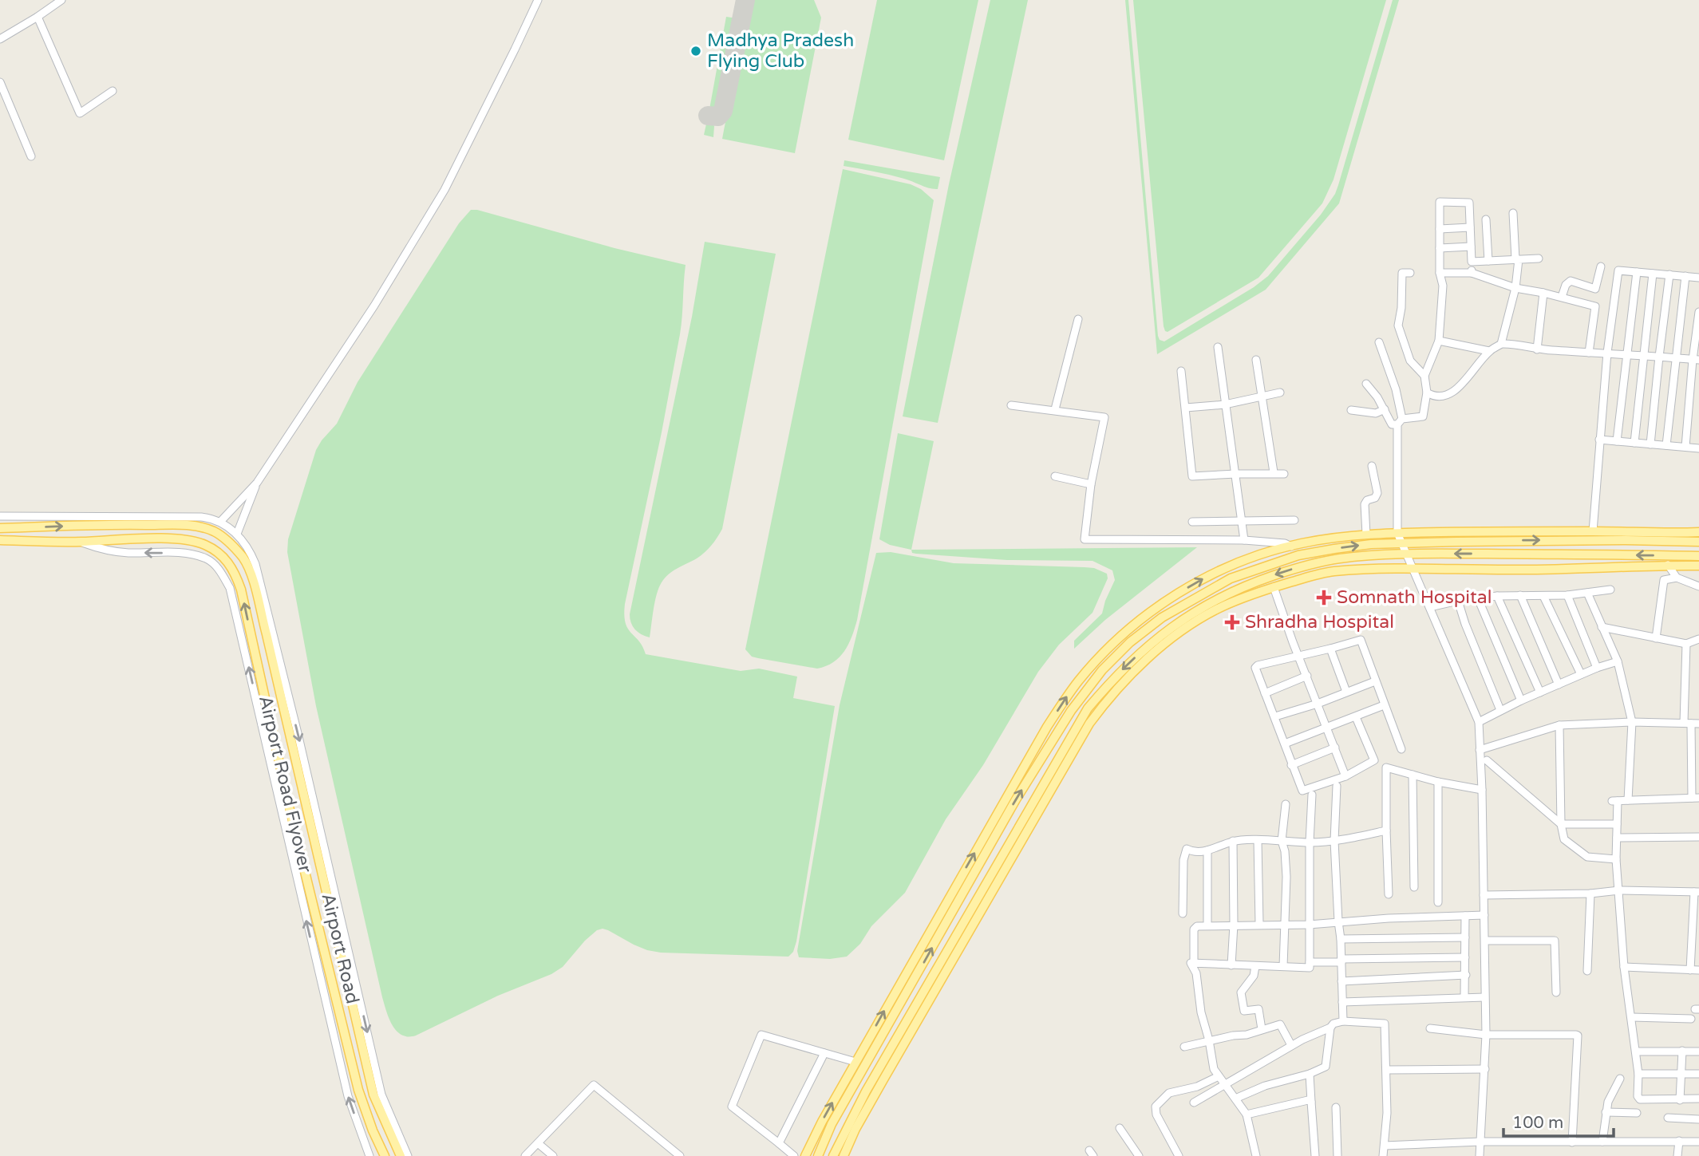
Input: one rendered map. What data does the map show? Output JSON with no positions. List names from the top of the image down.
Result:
{
  "streets": {
    "main road": ["Airport Road Flyover", "Airport Road"]
  },
  "one_way": ["Airport Road Flyover", "Airport Road"],
  "places": {
    "other": ["Madhya Pradesh Flying Club"],
    "health": ["Somnath Hospital", "Shradha Hospital"]
  },
  "scale_bar": "100 m"
}
